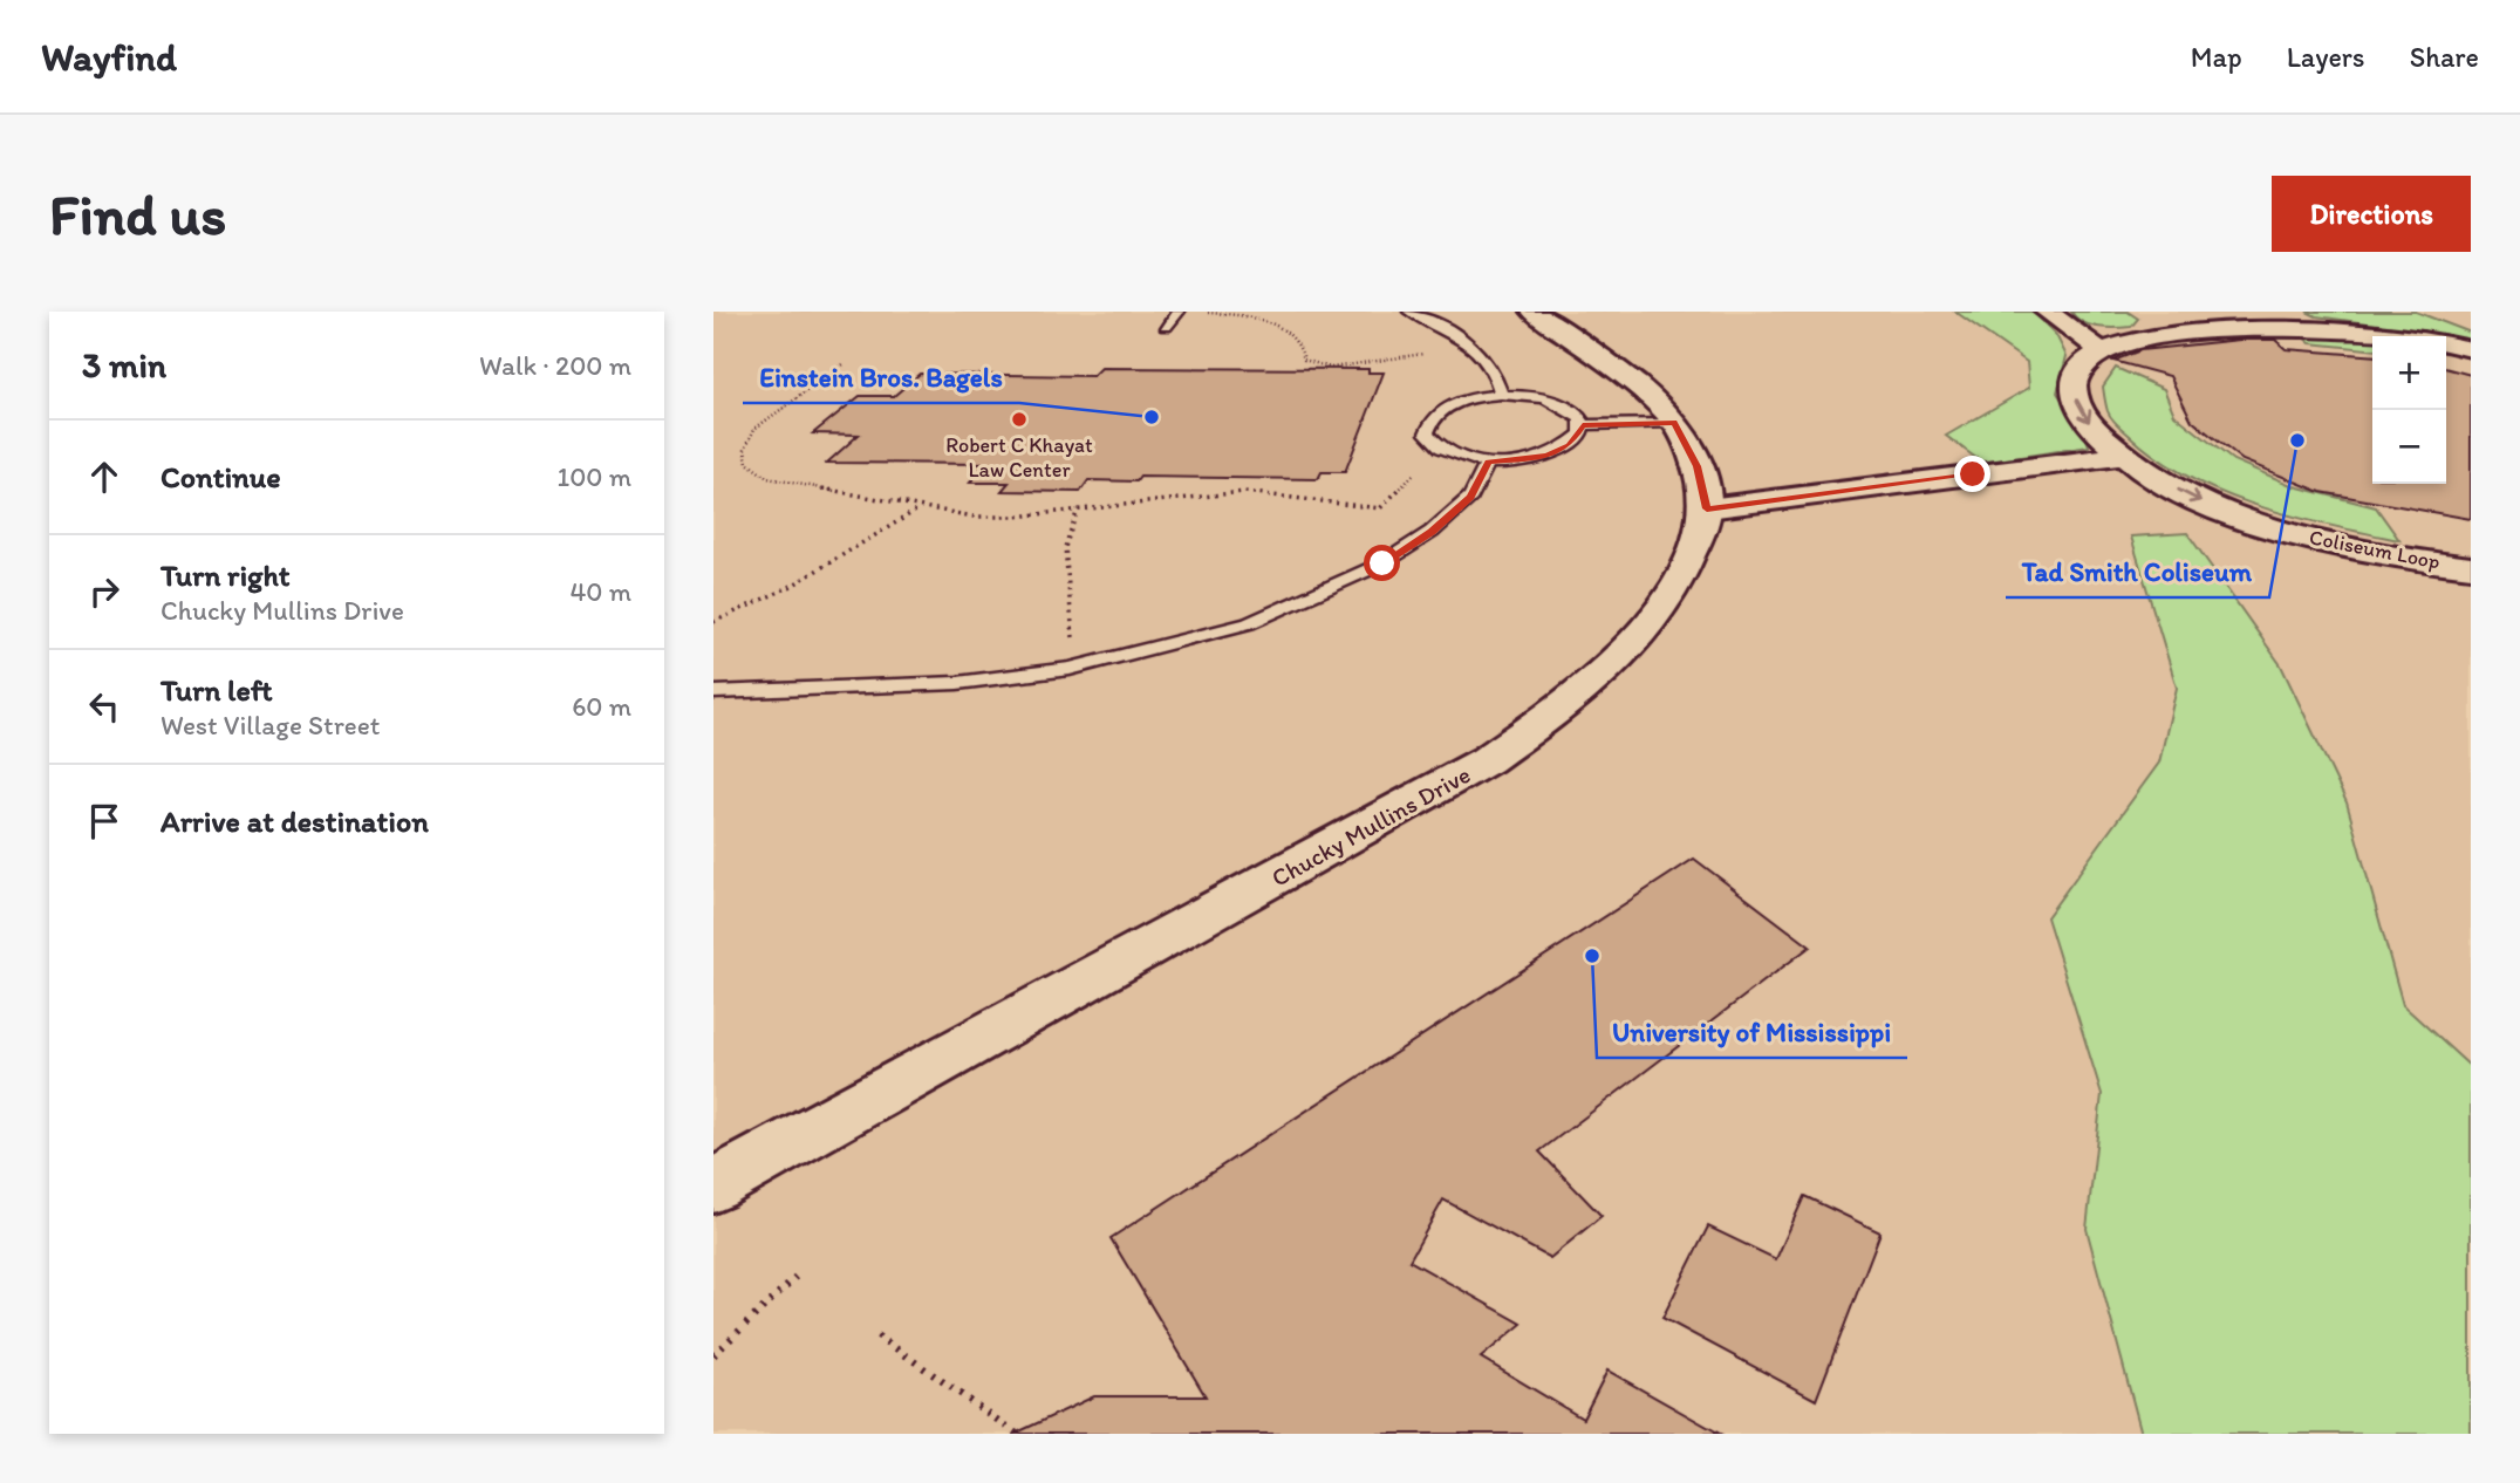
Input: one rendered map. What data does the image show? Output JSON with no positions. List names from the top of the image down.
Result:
{
  "streets": {
    "street": ["Coliseum Loop", "Chucky Mullins Drive"]
  },
  "places": [
    "Einstein Bros. Bagels",
    "Robert C Khayat Law Center",
    "Tad Smith Coliseum",
    "University of Mississippi"
  ],
  "page": {
    "header": "Wayfind",
    "nav": ["Map", "Layers", "Share"],
    "buttons": "Directions",
    "title": "Find us",
    "heading": ["3 min", "Walk · 200 m"],
    "map_buttons": ["+", "−"],
    "list": [
      ["Continue", "100 m"],
      ["Turn right", "Chucky Mullins Drive", "40 m"],
      ["Turn left", "West Village Street", "60 m"],
      "Arrive at destination"
    ]
  }
}
